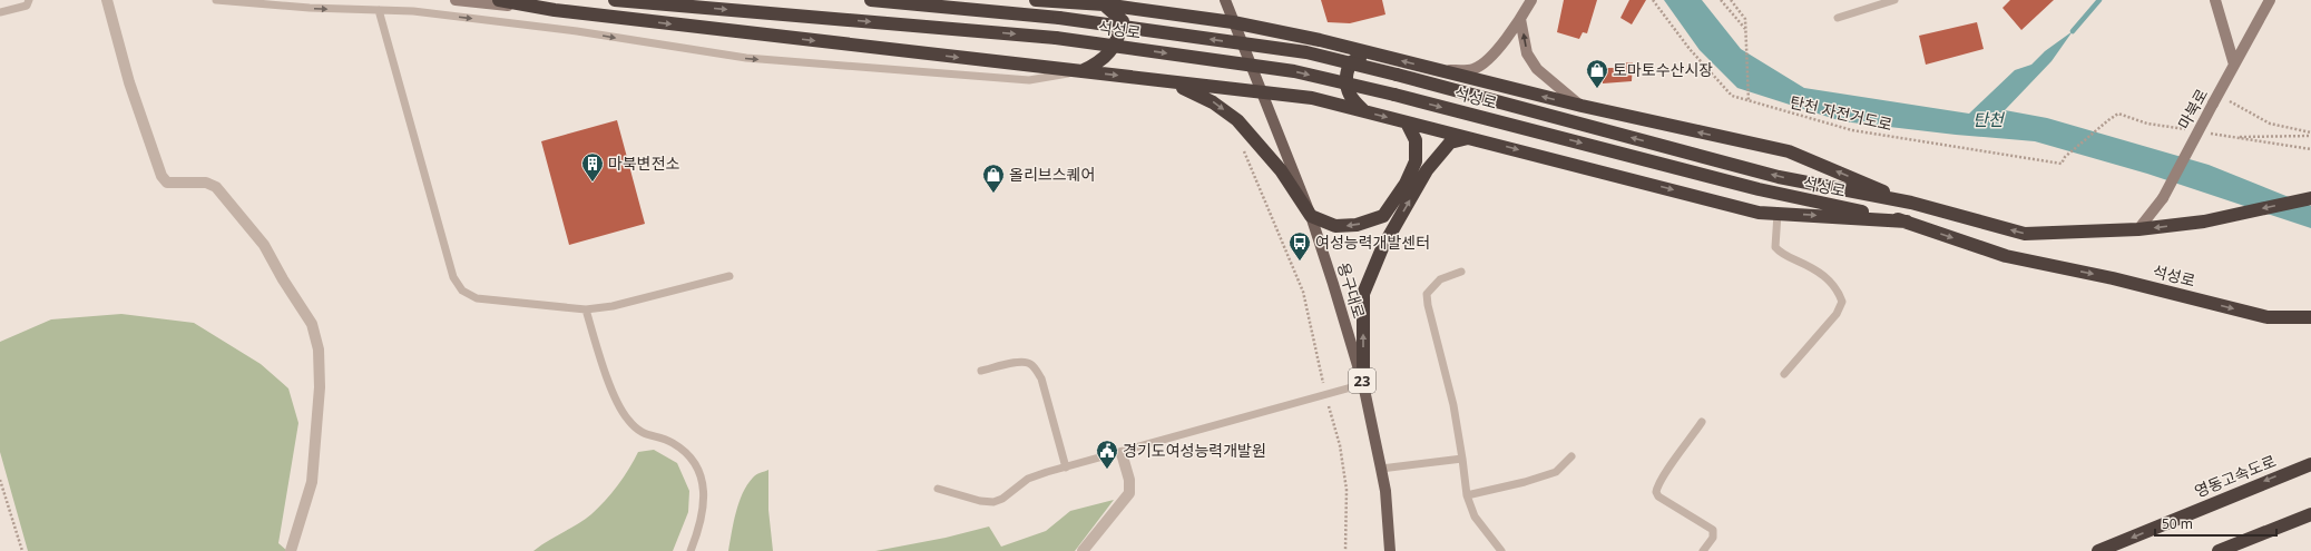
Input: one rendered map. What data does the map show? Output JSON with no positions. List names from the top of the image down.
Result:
{
  "streets": {
    "highway": ["석성로", "영동고속도로"],
    "main road": ["용구대로", "23"],
    "street": ["마북로"],
    "path": ["탄천 자전거도로"]
  },
  "crossings": [
    ["석성로", "마북로"]
  ],
  "water": ["탄천"],
  "places": {
    "shop": ["토마토수산시장", "올리브스퀘어"],
    "building": ["마북변전소"],
    "bus stop": ["여성능력개발센터"],
    "public building": ["경기도여성능력개발원"]
  },
  "scale_bar": "50 m"
}
